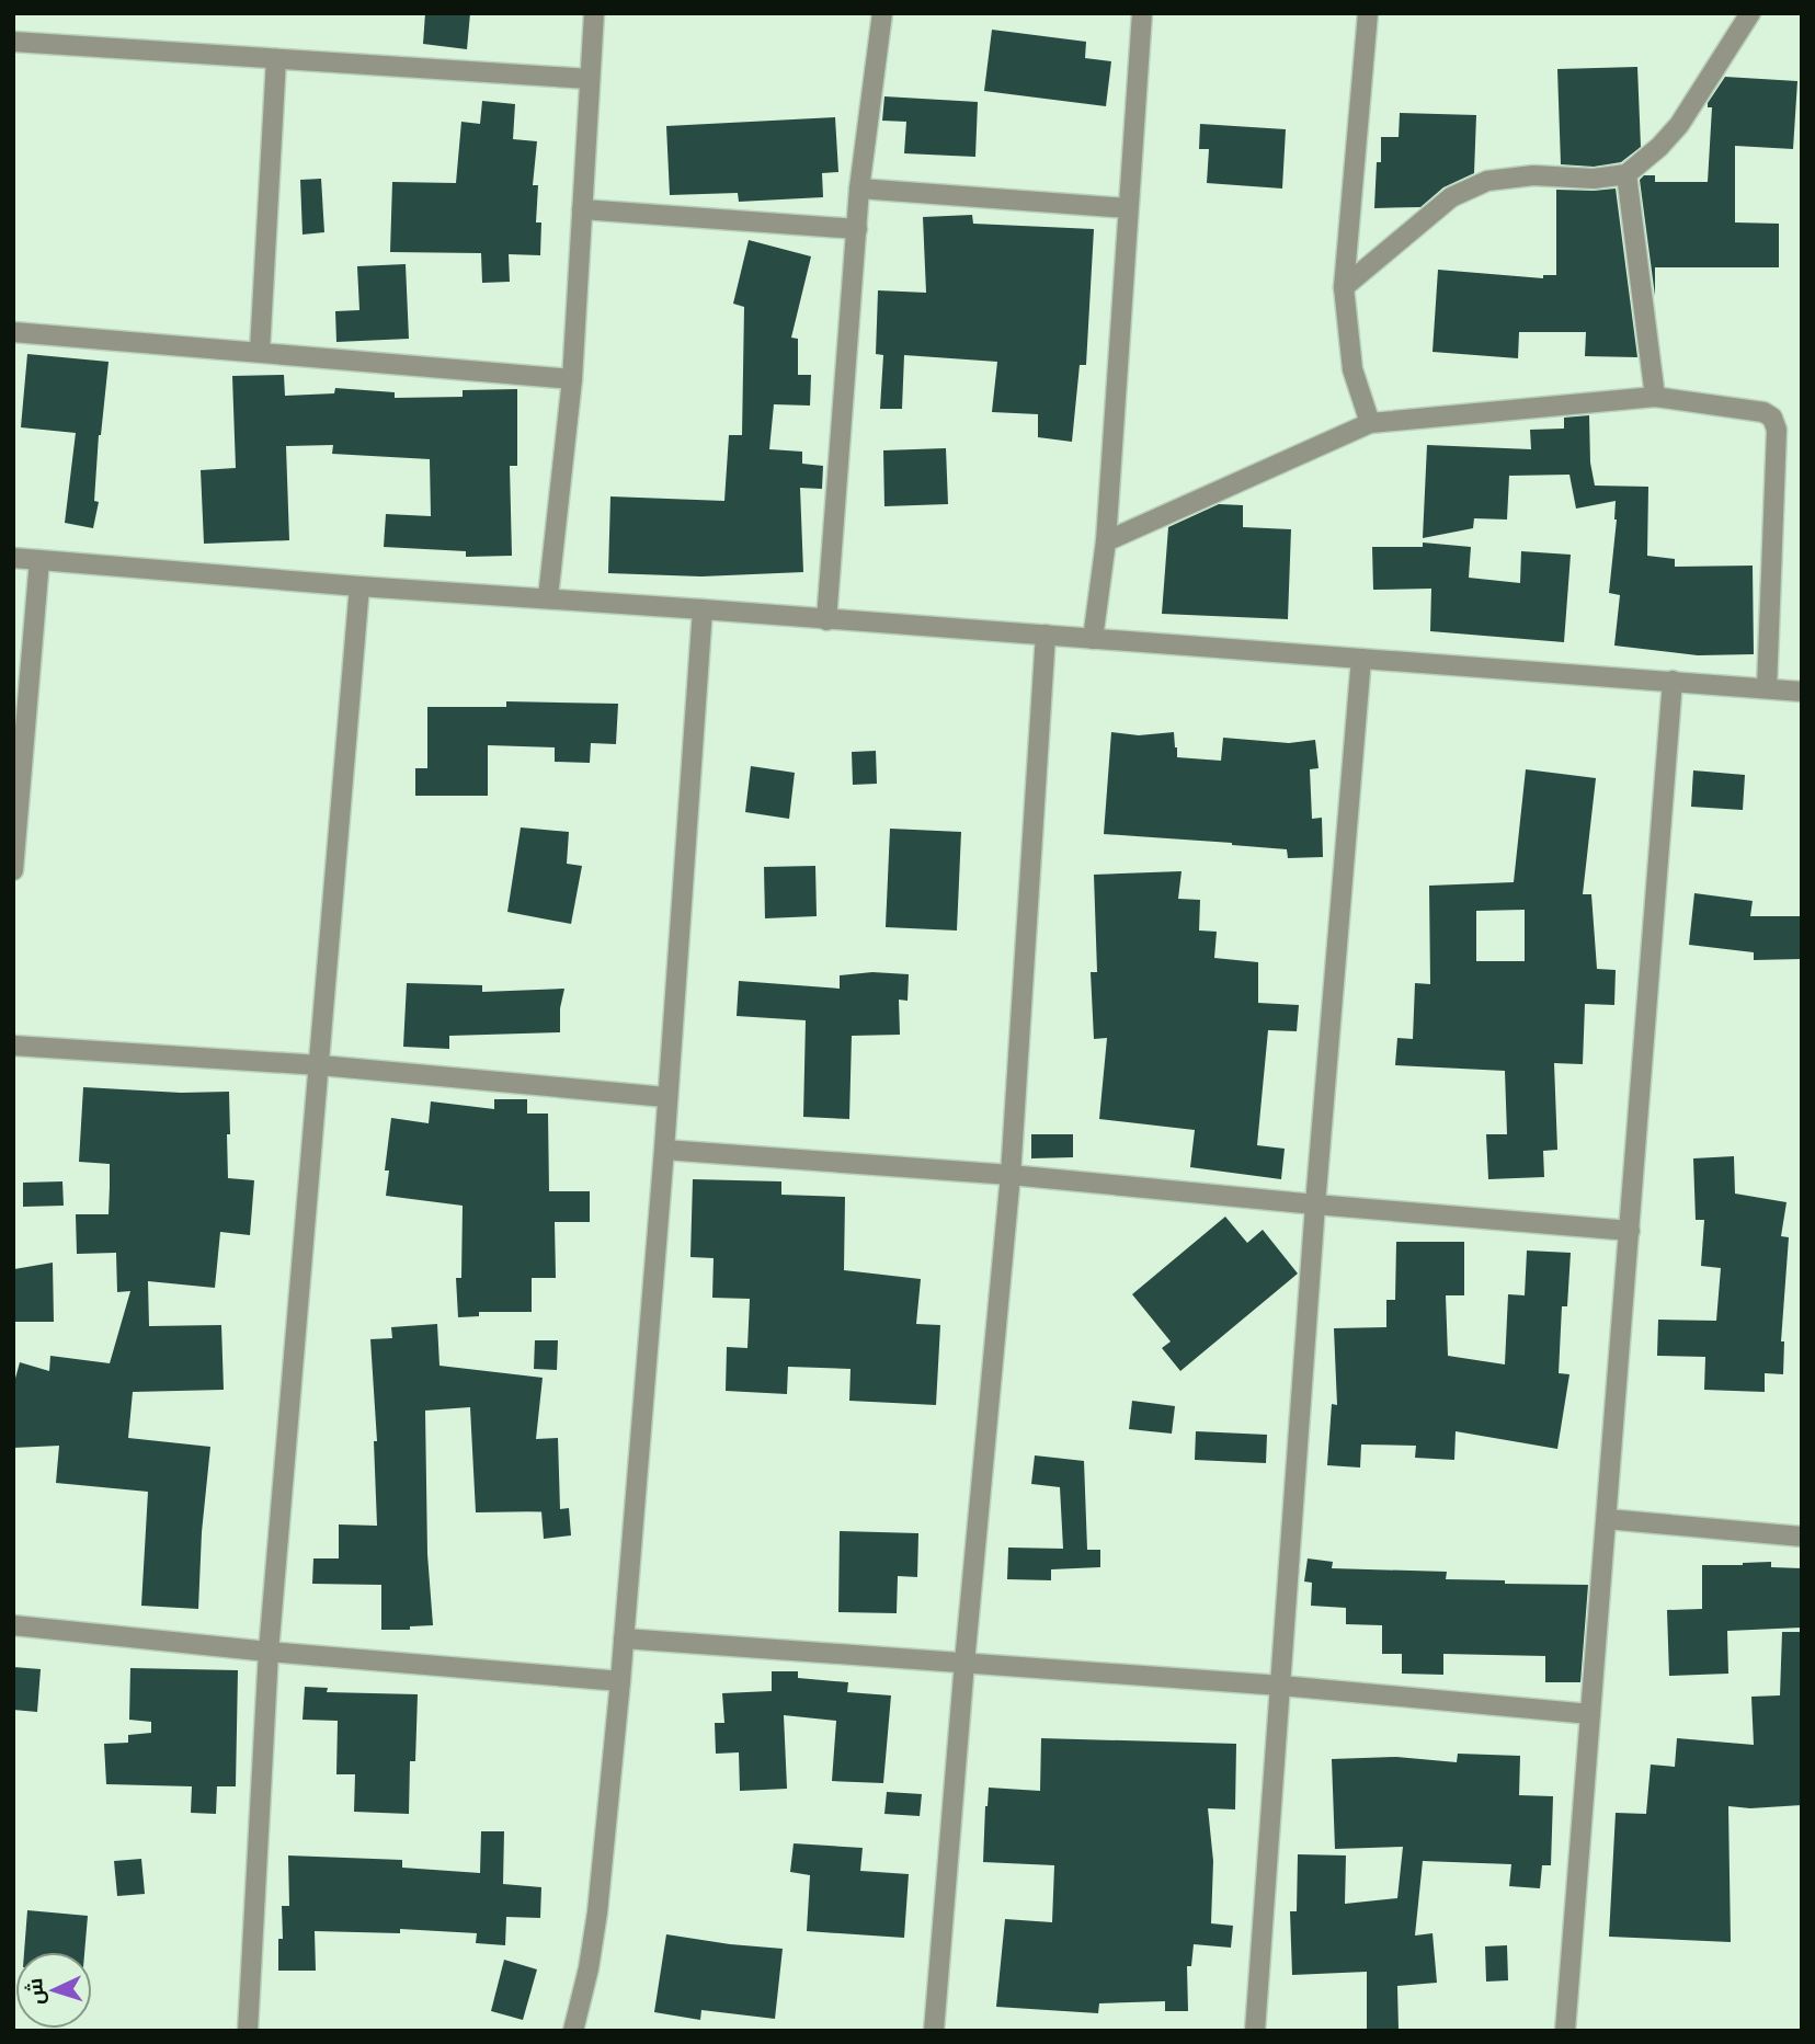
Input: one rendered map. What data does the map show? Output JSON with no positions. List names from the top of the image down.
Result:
{
  "north": "left"
}
